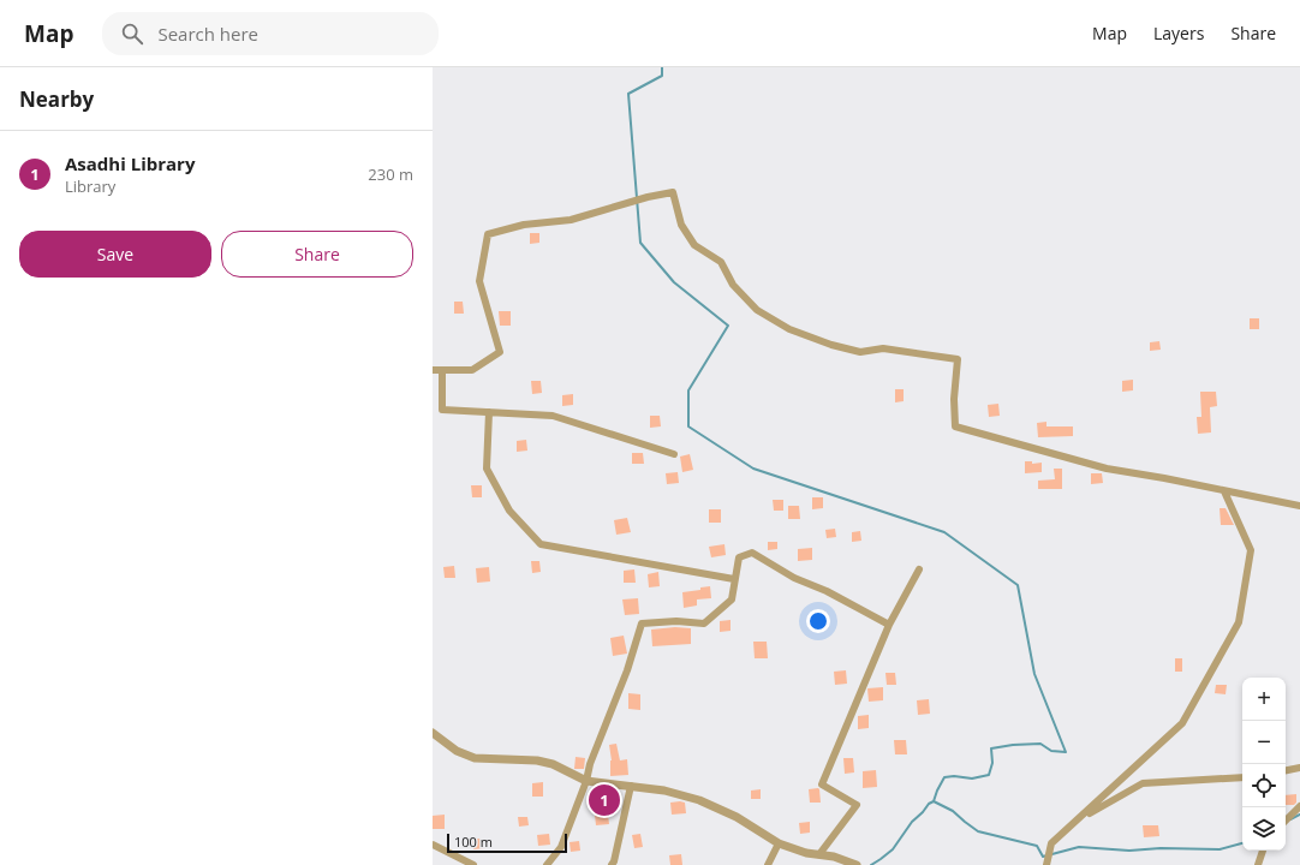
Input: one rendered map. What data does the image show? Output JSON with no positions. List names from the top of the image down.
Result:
{
  "scale_bar": "100 m",
  "page": {
    "header": "Map",
    "search": "Search here",
    "nav": ["Map", "Layers", "Share"],
    "heading": "Nearby",
    "list": [
      {
        "mark": "1",
        "name": "Asadhi Library",
        "note": "Library",
        "value": "230 m"
      }
    ],
    "buttons": ["Save", "Share"],
    "map_buttons": ["+", "−"],
    "pins": "1",
    "scale": "100 m"
  }
}
